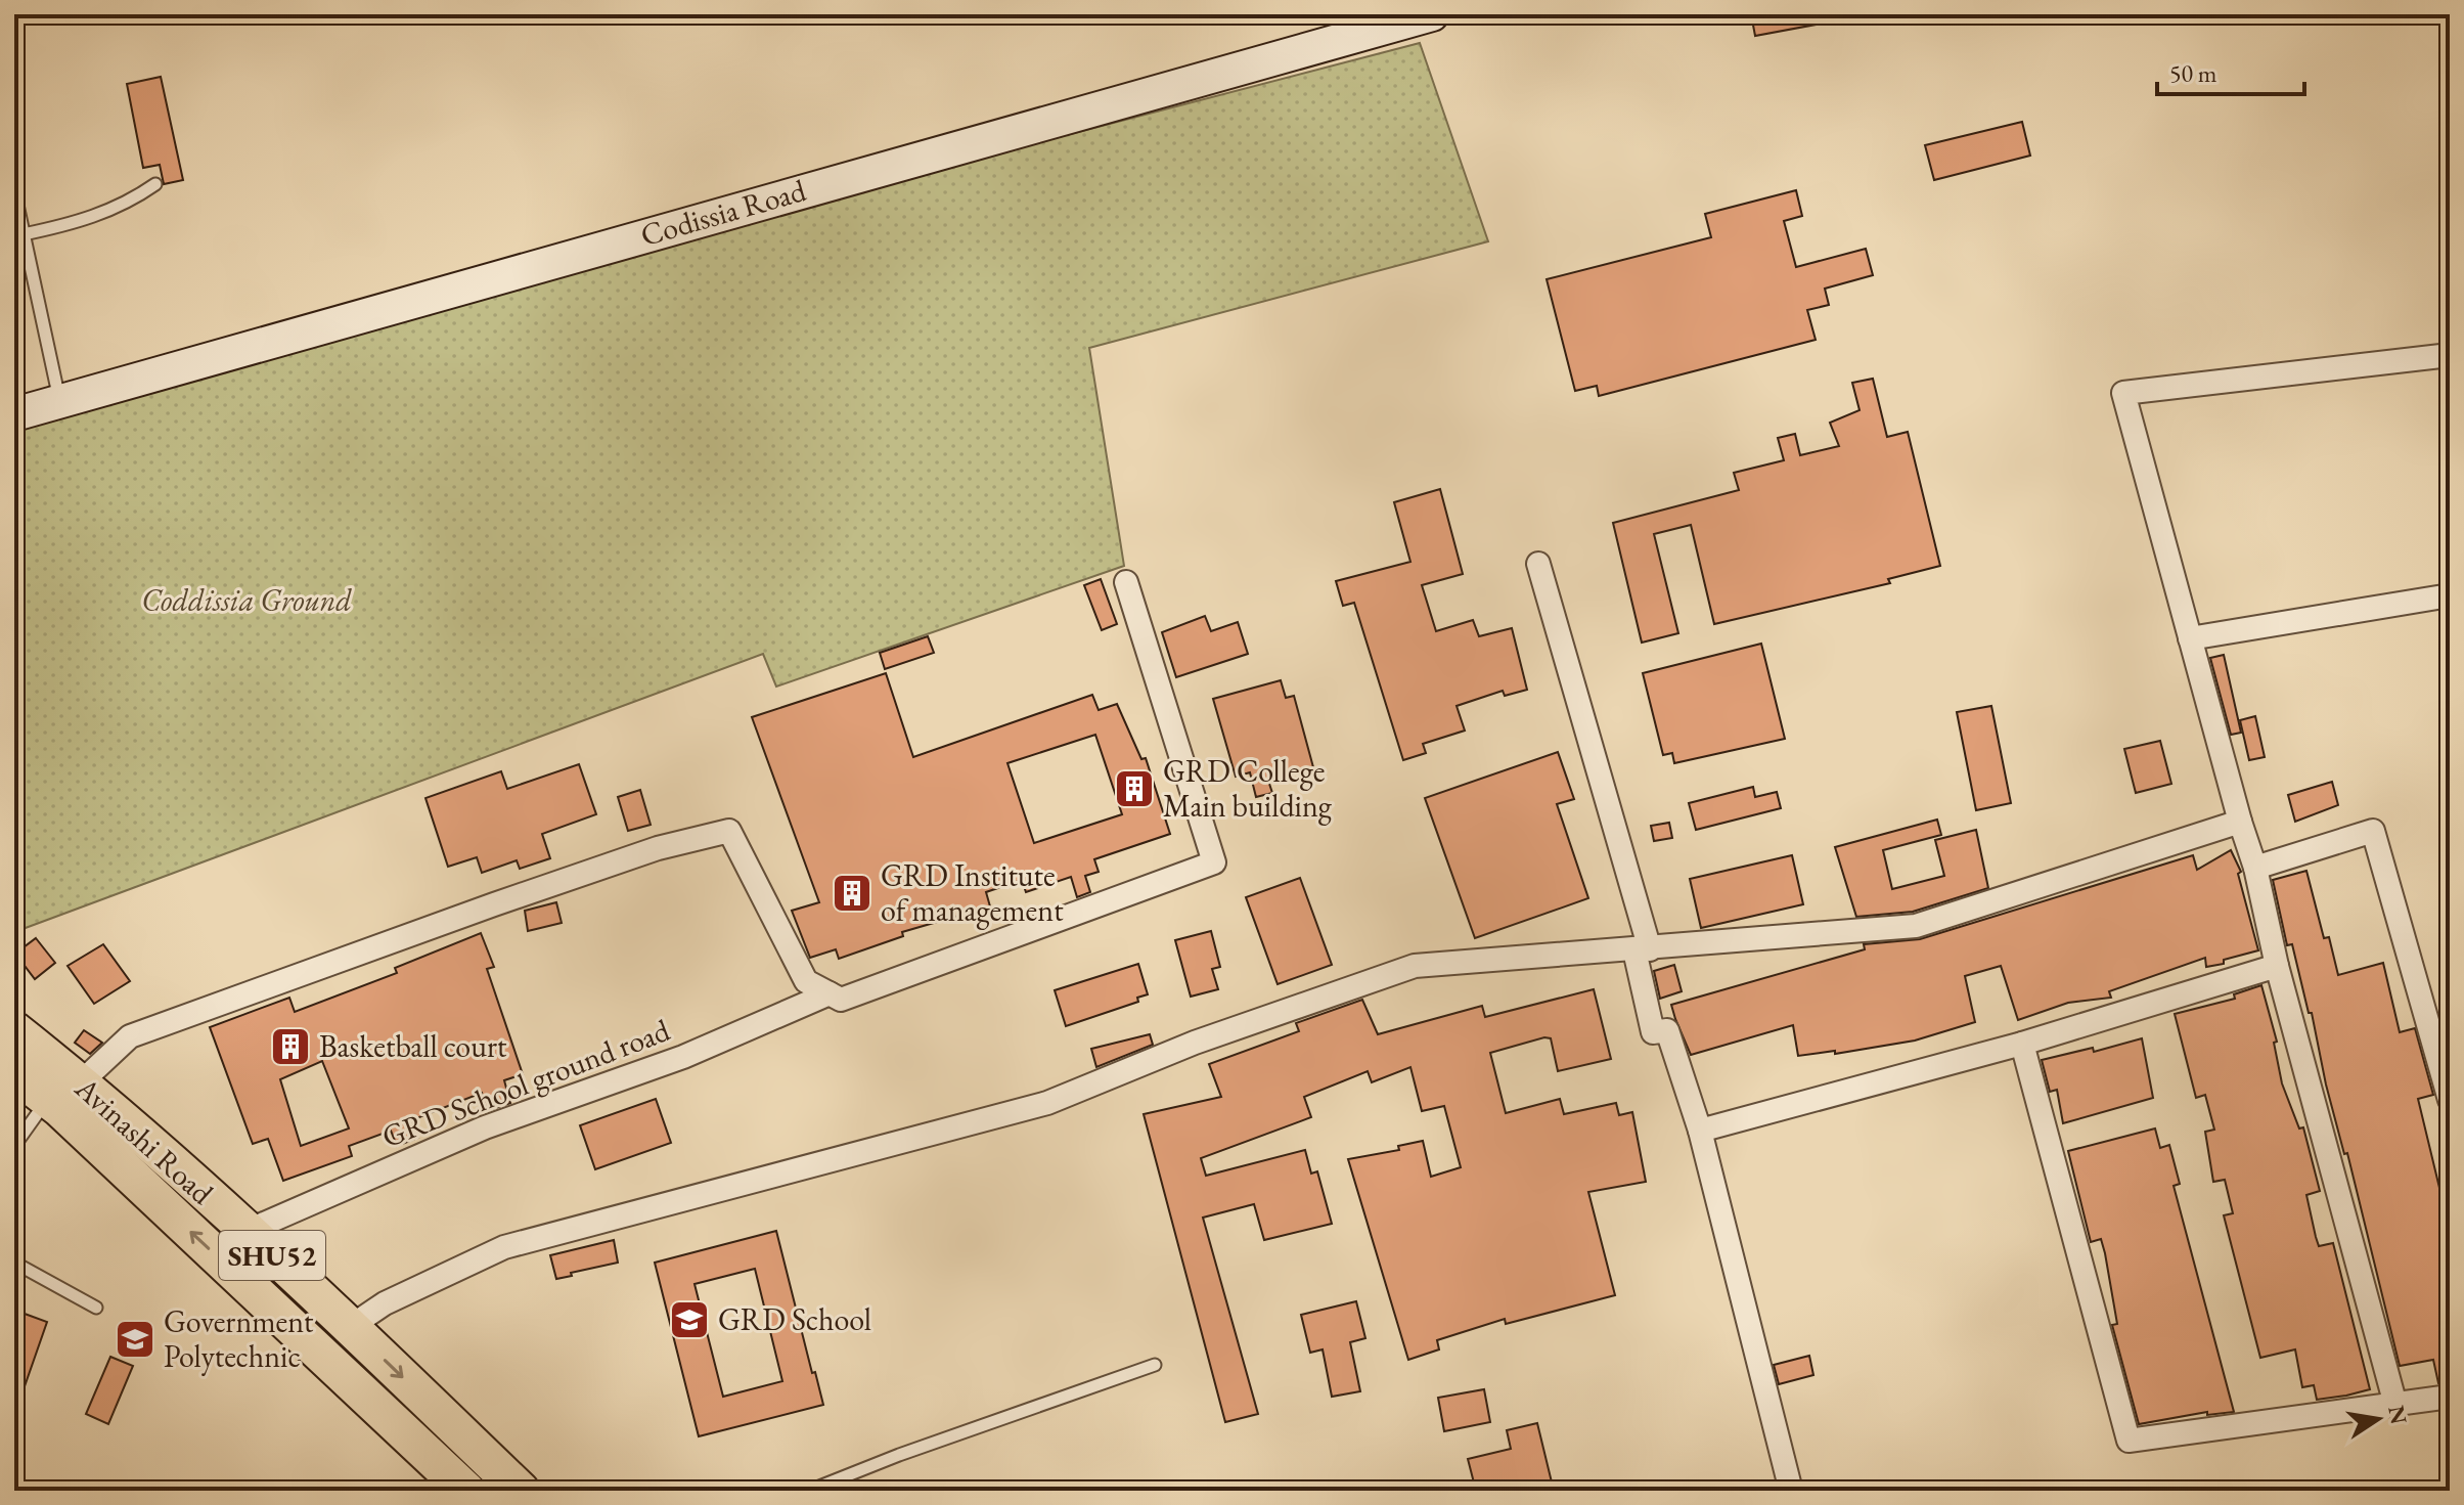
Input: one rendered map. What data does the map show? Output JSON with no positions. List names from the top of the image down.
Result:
{
  "streets": {
    "main road": ["Avinashi Road", "SHU52"],
    "street": ["Codissia Road", "GRD School ground road"]
  },
  "crossings": [
    ["GRD School ground road", "Avinashi Road"]
  ],
  "parks": ["Coddissia Ground"],
  "places": {
    "building": ["GRD College Main building", "GRD Institute of management", "Basketball court"],
    "school or university": ["GRD School", "Government Polytechnic"]
  },
  "scale_bar": "50 m",
  "north": "right"
}
